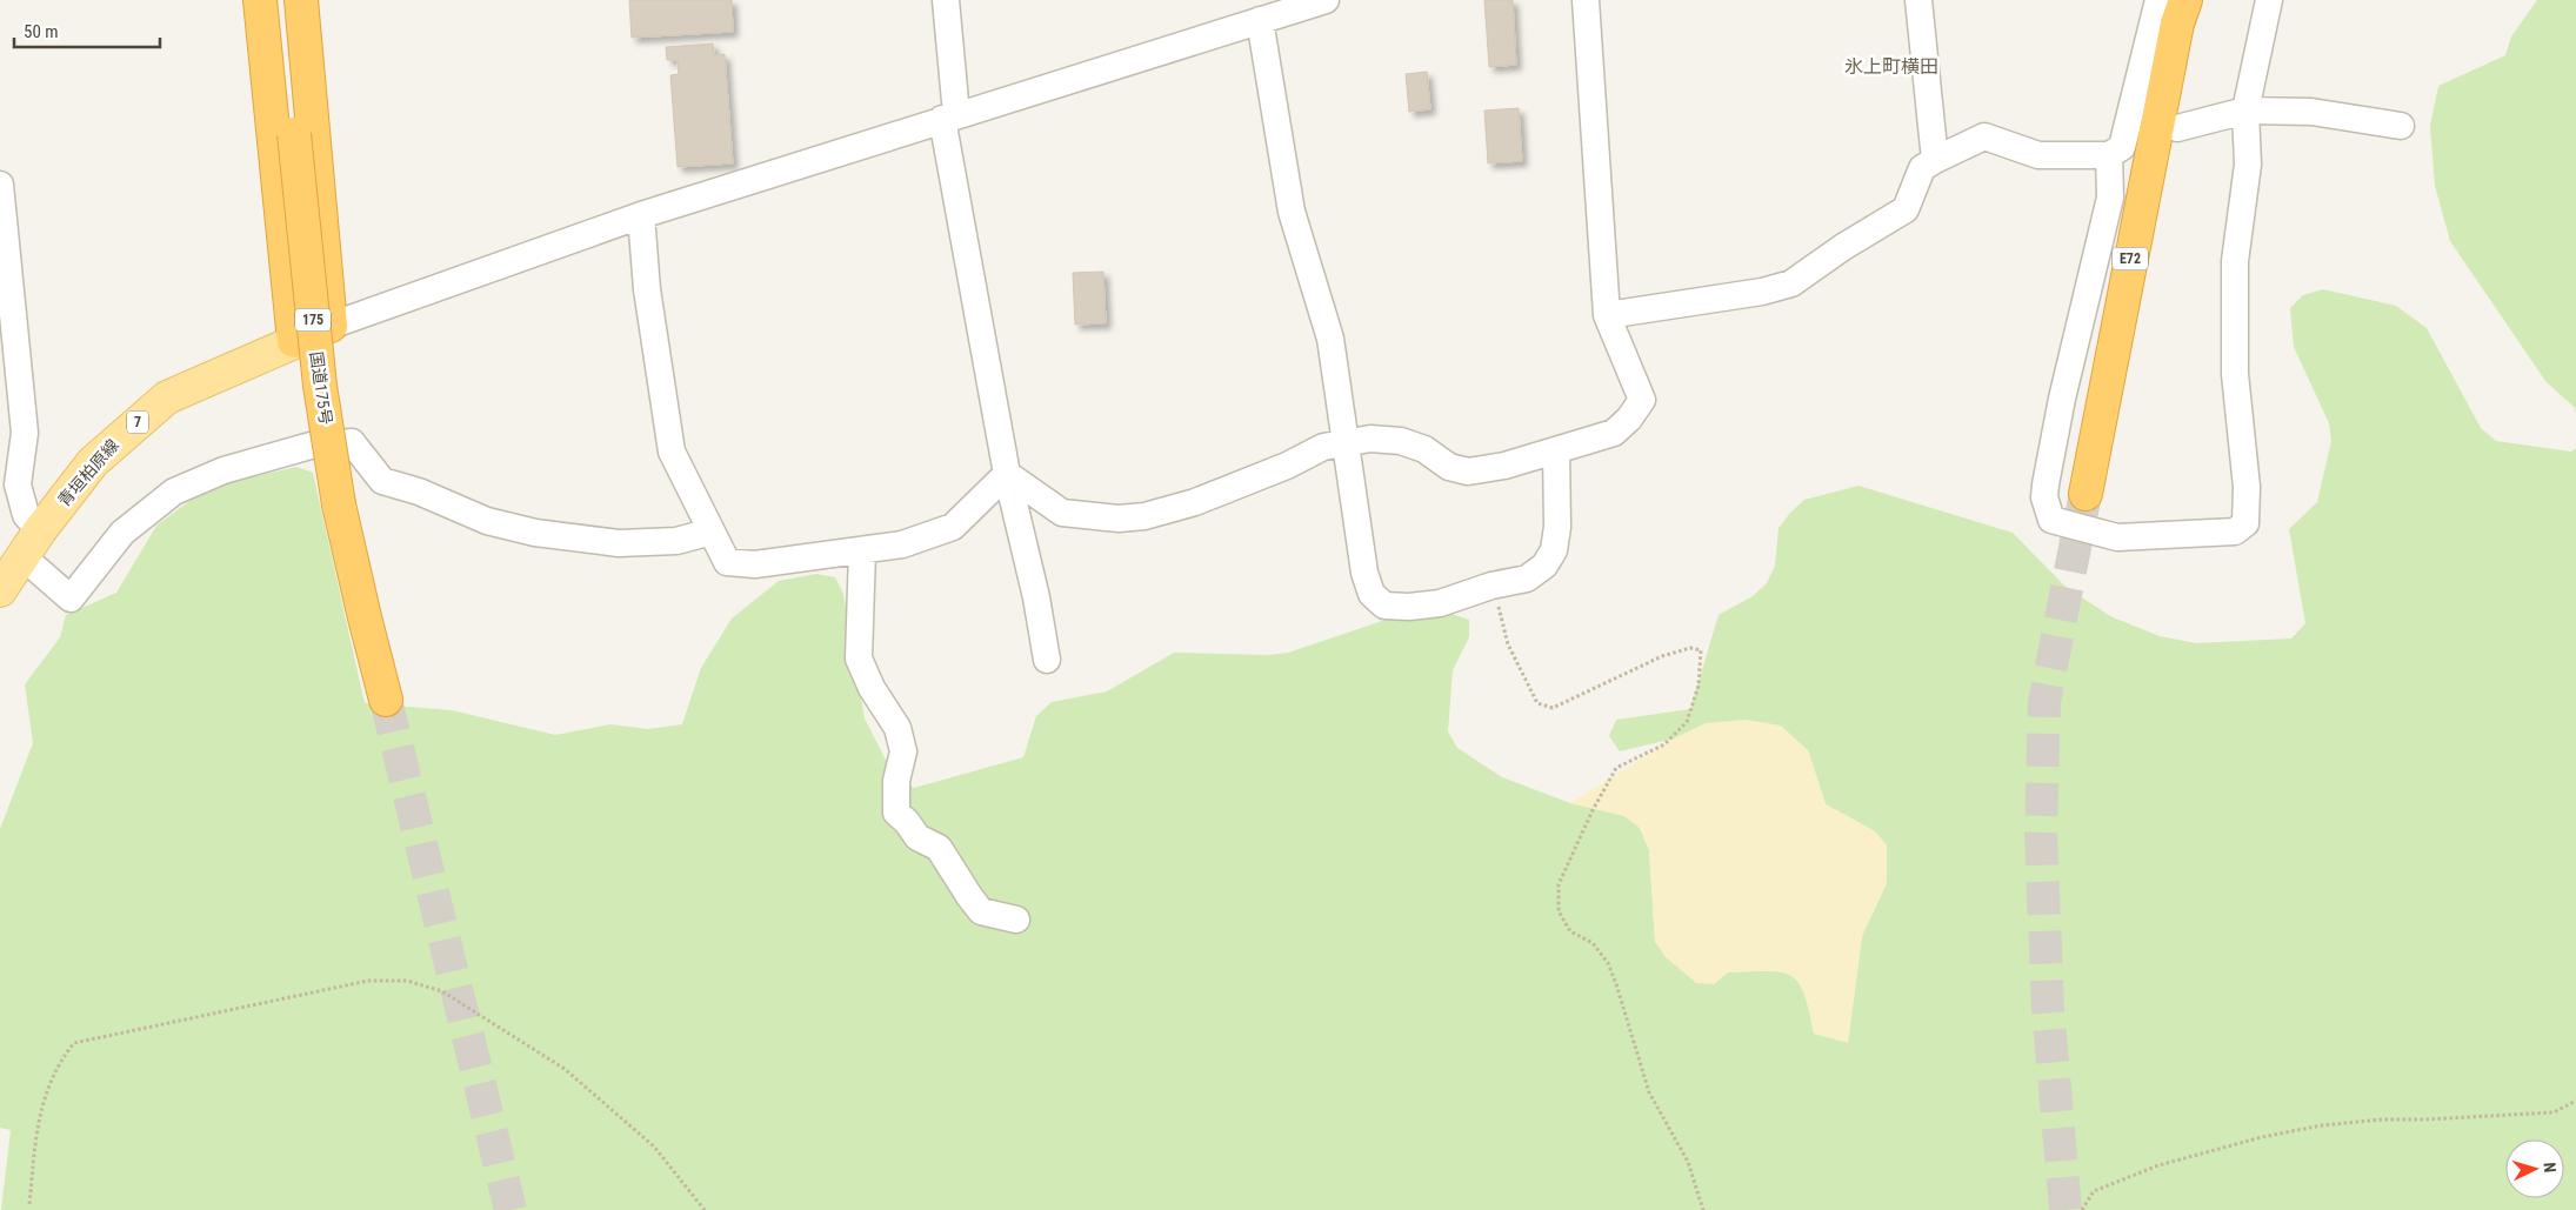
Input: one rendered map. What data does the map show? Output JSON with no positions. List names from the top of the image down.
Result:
{
  "streets": {
    "highway": ["E72", "175", "国道175号"],
    "main road": ["7", "青垣柏原線"]
  },
  "crossings": [
    ["175", "青垣柏原線"]
  ],
  "districts": ["氷上町横田"],
  "scale_bar": "50 m",
  "north": "right"
}
